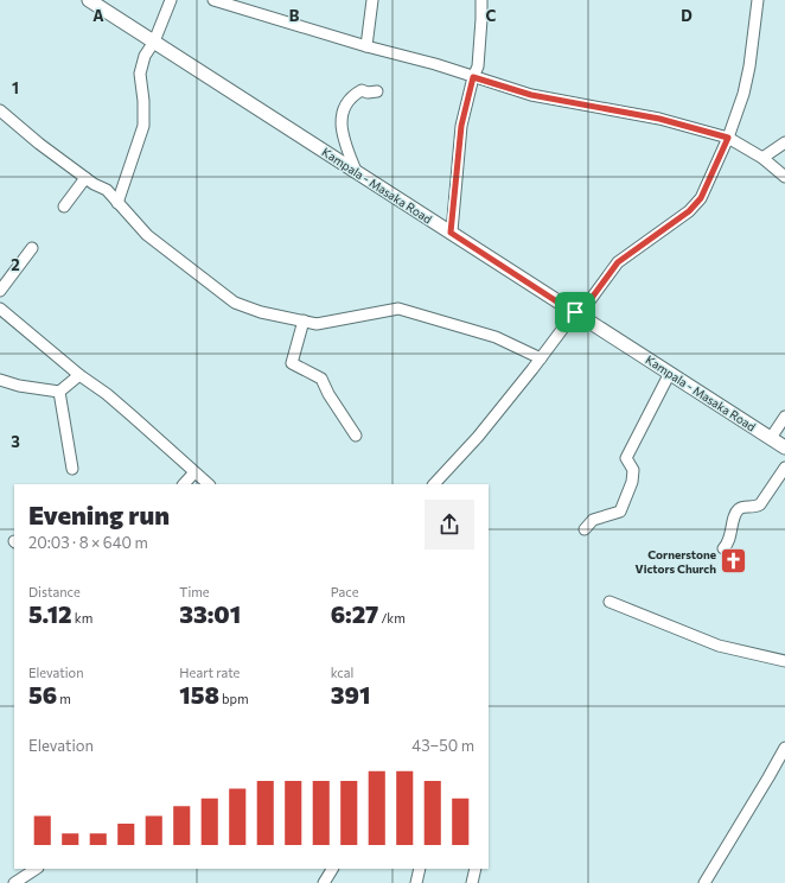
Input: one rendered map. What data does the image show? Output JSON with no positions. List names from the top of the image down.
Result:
{
  "streets": {
    "main road": ["Kampala - Masaka Road"]
  },
  "places": {
    "church": ["Cornerstone Victors Church"]
  },
  "page": {
    "heading": ["Evening run", "20:03 · 8 × 640 m"],
    "stats": [
      ["Distance", "5.12 km"],
      ["Time", "33:01"],
      ["Pace", "6:27 /km"],
      ["Elevation", "56 m"],
      ["Heart rate", "158 bpm"],
      ["kcal", "391"]
    ],
    "chart": ["Elevation", "43–50 m"]
  },
  "grid": {
    "columns": [
      "A",
      "B",
      "C",
      "D"
    ],
    "rows": ["1", "2", "3"]
  }
}
